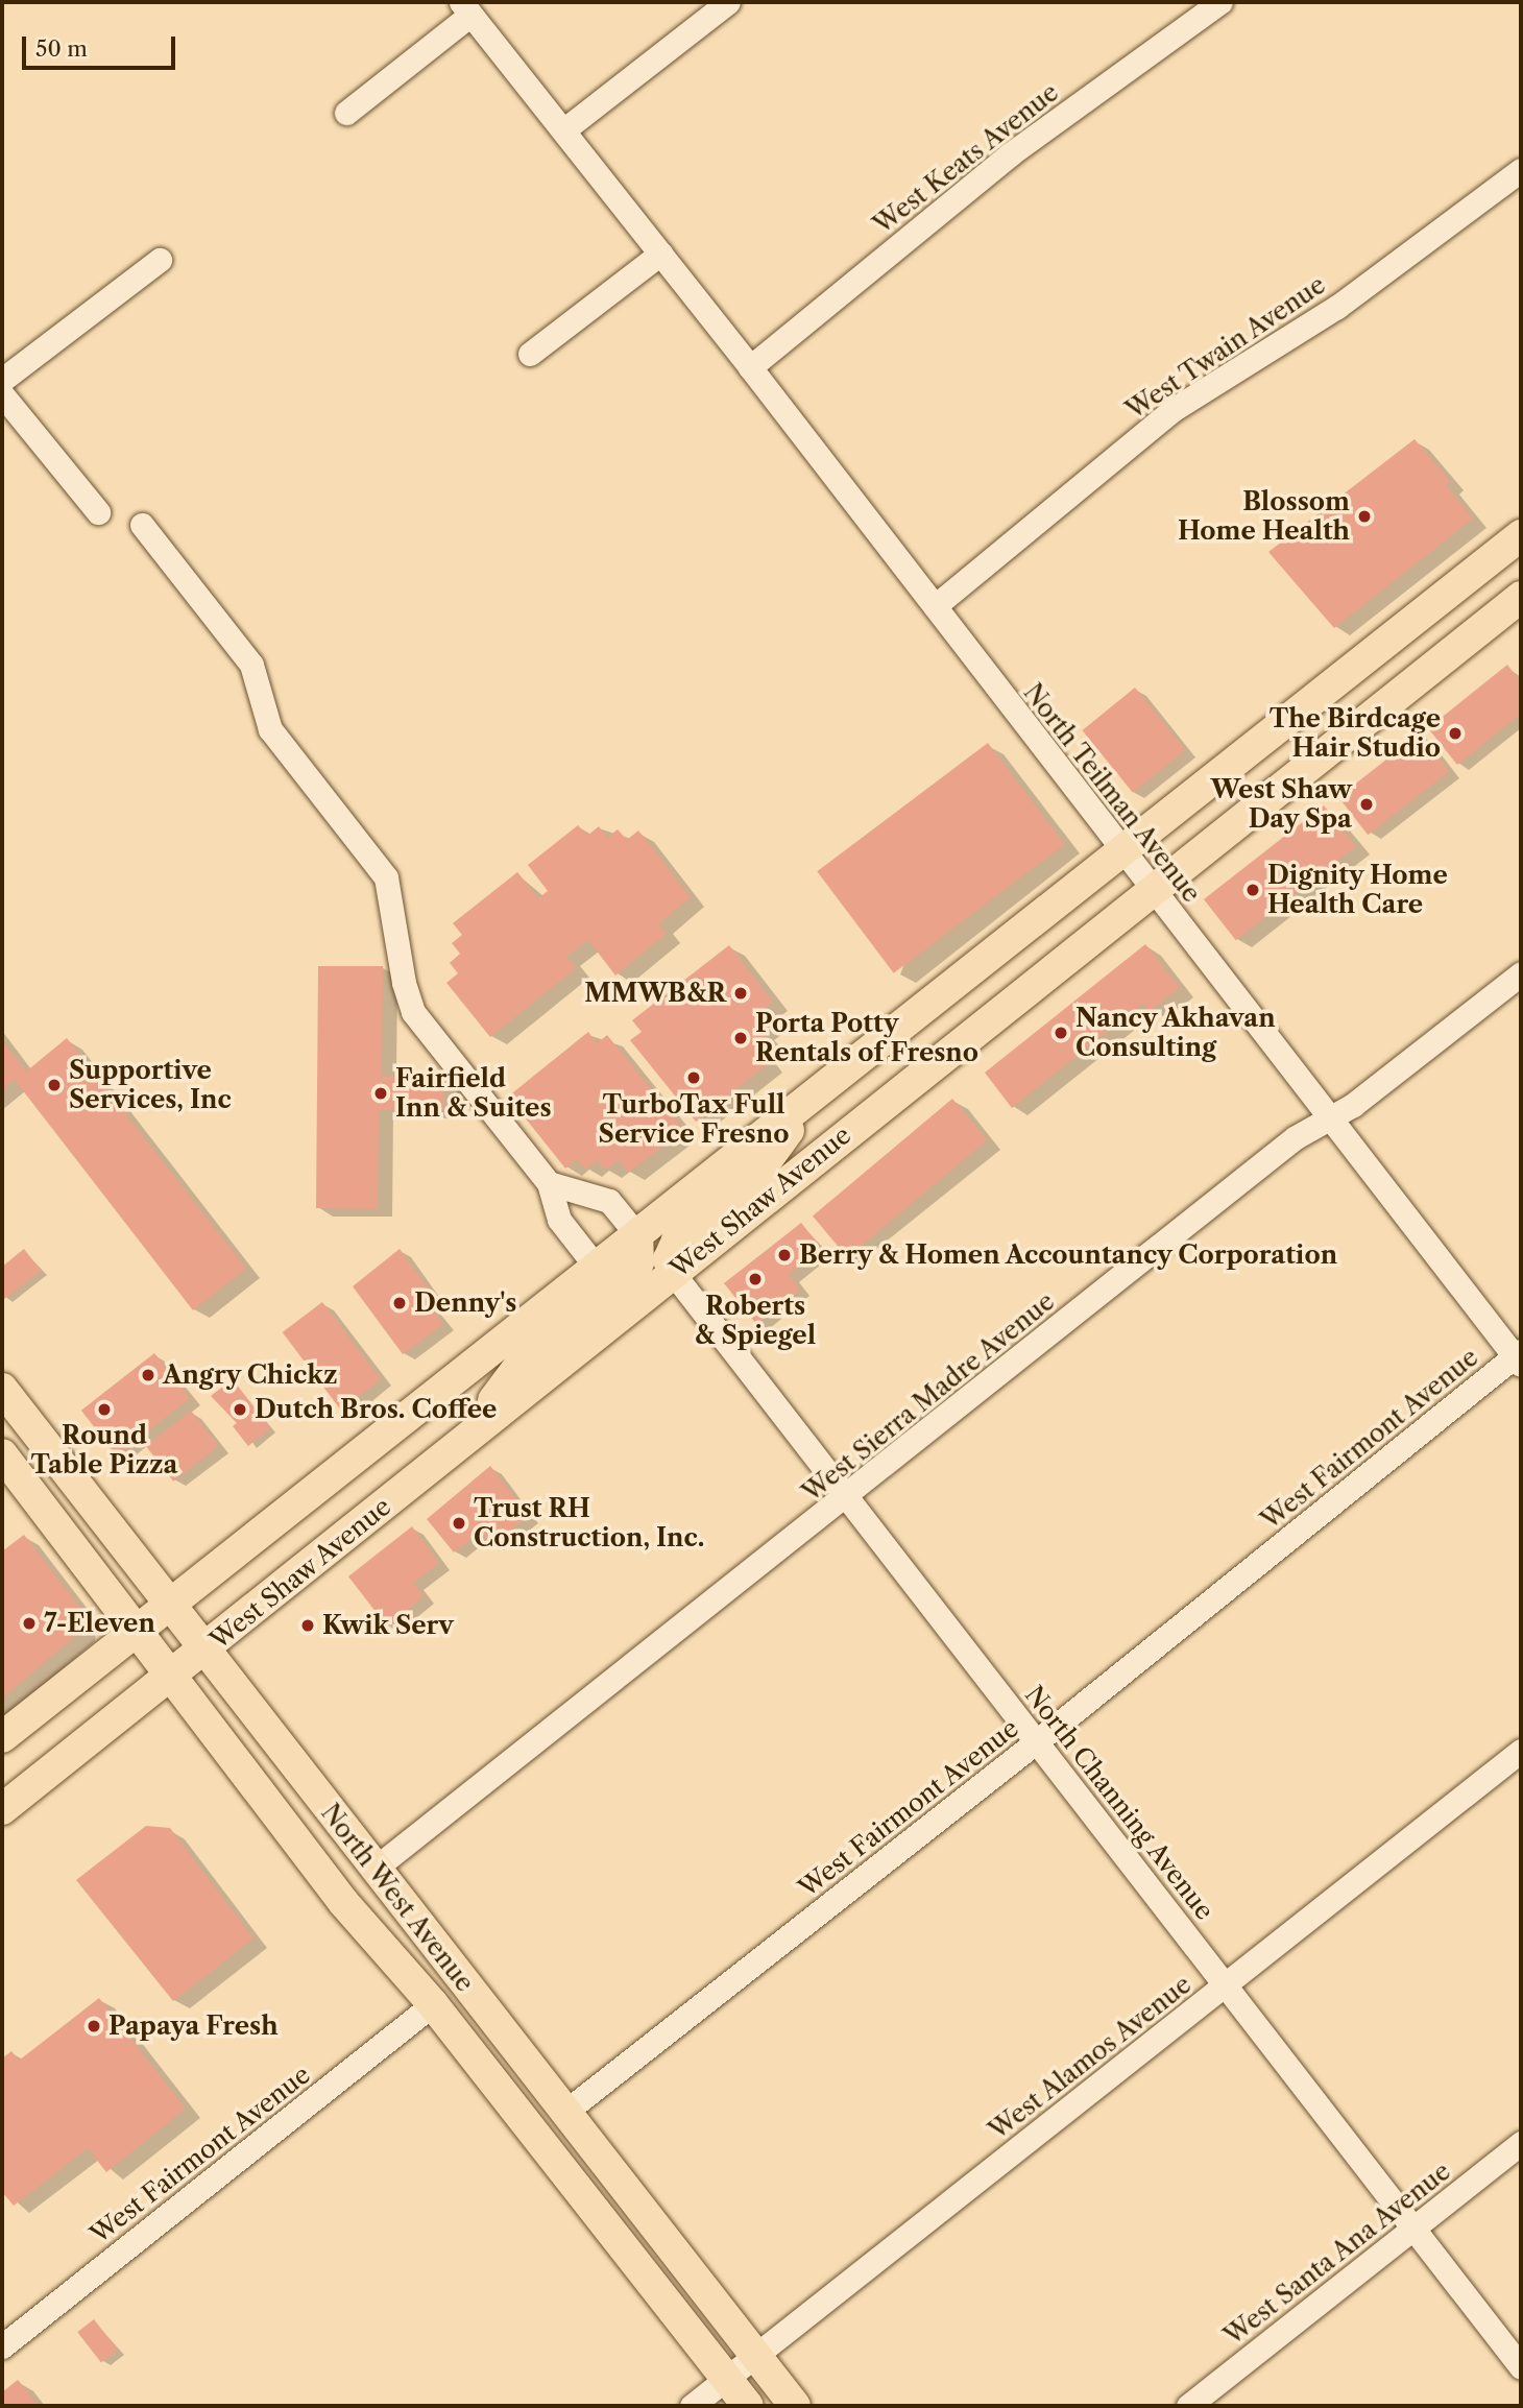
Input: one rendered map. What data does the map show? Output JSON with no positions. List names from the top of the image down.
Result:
{
  "streets": {
    "main road": ["West Shaw Avenue", "North West Avenue"],
    "street": [
      "West Keats Avenue",
      "West Twain Avenue",
      "North Teilman Avenue",
      "West Sierra Madre Avenue",
      "West Fairmont Avenue",
      "North Channing Avenue",
      "West Alamos Avenue",
      "West Santa Ana Avenue"
    ]
  },
  "crossings": [
    ["West Keats Avenue", "North Teilman Avenue"],
    ["West Twain Avenue", "North Teilman Avenue"],
    ["North Teilman Avenue", "West Shaw Avenue"],
    ["North Teilman Avenue", "West Sierra Madre Avenue"],
    ["North Teilman Avenue", "West Fairmont Avenue"],
    ["West Shaw Avenue", "North Channing Avenue"],
    ["West Shaw Avenue", "North West Avenue"],
    ["West Sierra Madre Avenue", "North Channing Avenue"],
    ["West Sierra Madre Avenue", "North West Avenue"],
    ["West Fairmont Avenue", "North Channing Avenue"],
    ["West Fairmont Avenue", "North West Avenue"],
    ["North Channing Avenue", "West Alamos Avenue"],
    ["North Channing Avenue", "West Santa Ana Avenue"],
    ["North West Avenue", "West Alamos Avenue"]
  ],
  "places": [
    "Blossom Home Health",
    "The Birdcage Hair Studio",
    "West Shaw Day Spa",
    "Dignity Home Health Care",
    "MMWB&R",
    "Nancy Akhavan Consulting",
    "Porta Potty Rentals of Fresno",
    "TurboTax Full Service Fresno",
    "Supportive Services, Inc",
    "Fairfield Inn & Suites",
    "Berry & Homen Accountancy Corporation",
    "Roberts & Spiegel",
    "Denny's",
    "Angry Chickz",
    "Round Table Pizza",
    "Dutch Bros. Coffee",
    "Trust RH Construction, Inc.",
    "7-Eleven",
    "Kwik Serv",
    "Papaya Fresh"
  ],
  "scale_bar": "50 m"
}
